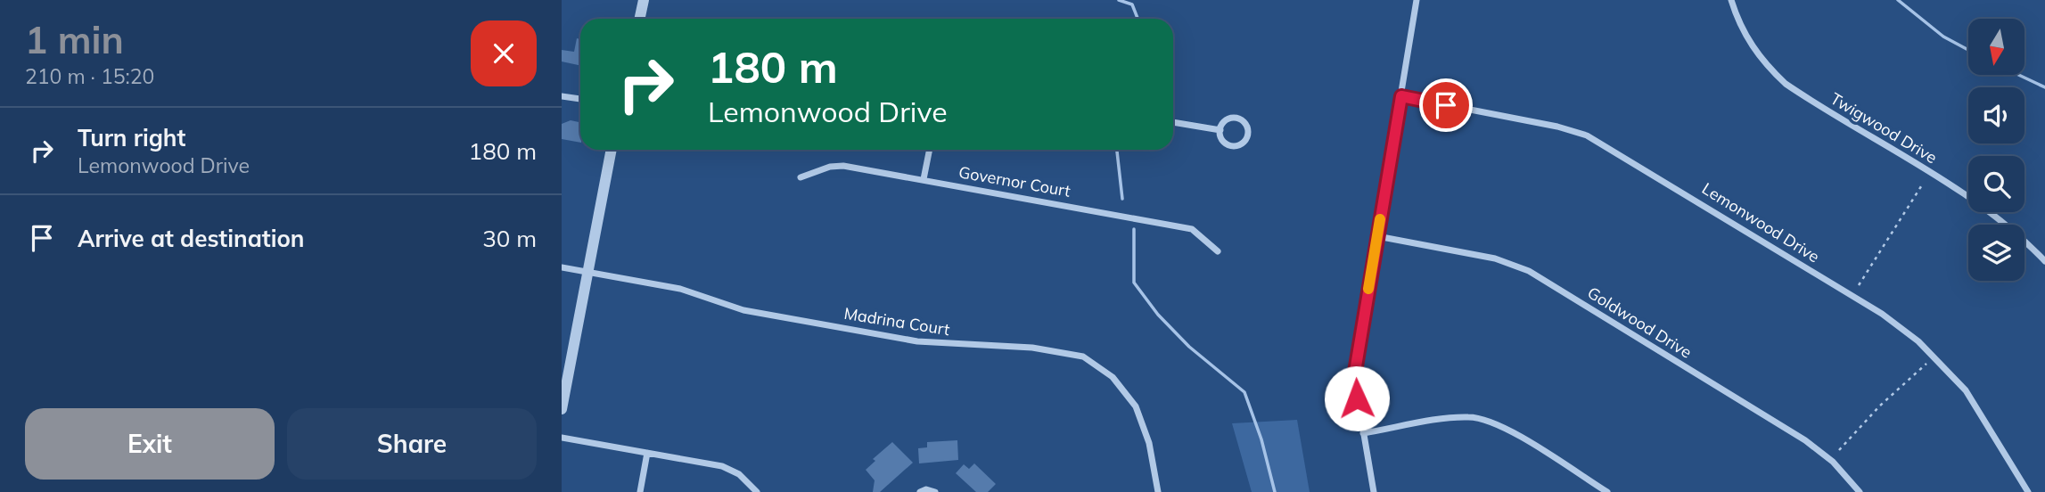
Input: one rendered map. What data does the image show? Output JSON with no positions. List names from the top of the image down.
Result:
{
  "streets": {
    "street": [
      "Twigwood Drive",
      "Governor Court",
      "Lemonwood Drive",
      "Madrina Court",
      "Goldwood Drive"
    ]
  },
  "north": "bottom",
  "page": {
    "heading": ["1 min", "210 m · 15:20"],
    "turn": ["180 m", "Lemonwood Drive"],
    "list": [
      {
        "name": "Turn right",
        "note": "Lemonwood Drive",
        "value": "180 m"
      },
      {
        "name": "Arrive at destination",
        "value": "30 m"
      }
    ],
    "buttons": ["Exit", "Share"]
  }
}
